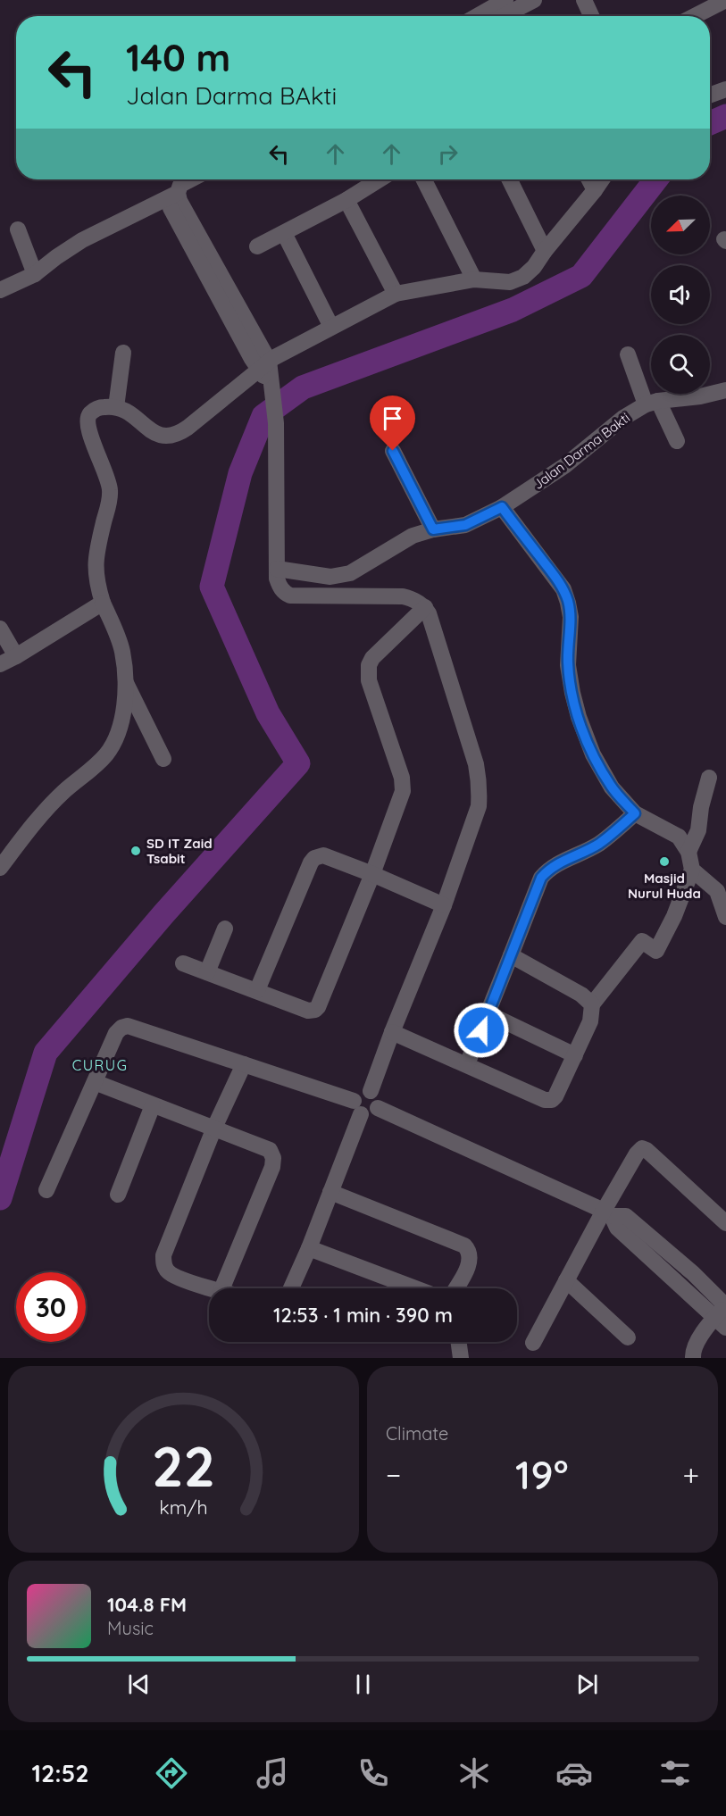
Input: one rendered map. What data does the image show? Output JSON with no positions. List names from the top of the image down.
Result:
{
  "streets": {
    "street": ["Jalan Darma Bakti"]
  },
  "districts": ["CURUG"],
  "places": ["SD IT Zaid Tsabit", "Masjid Nurul Huda"],
  "north": "bottom left",
  "page": {
    "turn": ["140 m", "Jalan Darma BAkti"],
    "limit": "30",
    "trip": "12:53 · 1 min · 390 m",
    "tile": "Climate",
    "heat": ["−", "19°", "+"],
    "song": ["104.8 FM", "Music"],
    "tabs": "12:52",
    "gauge": ["22", "km/h"]
  }
}
